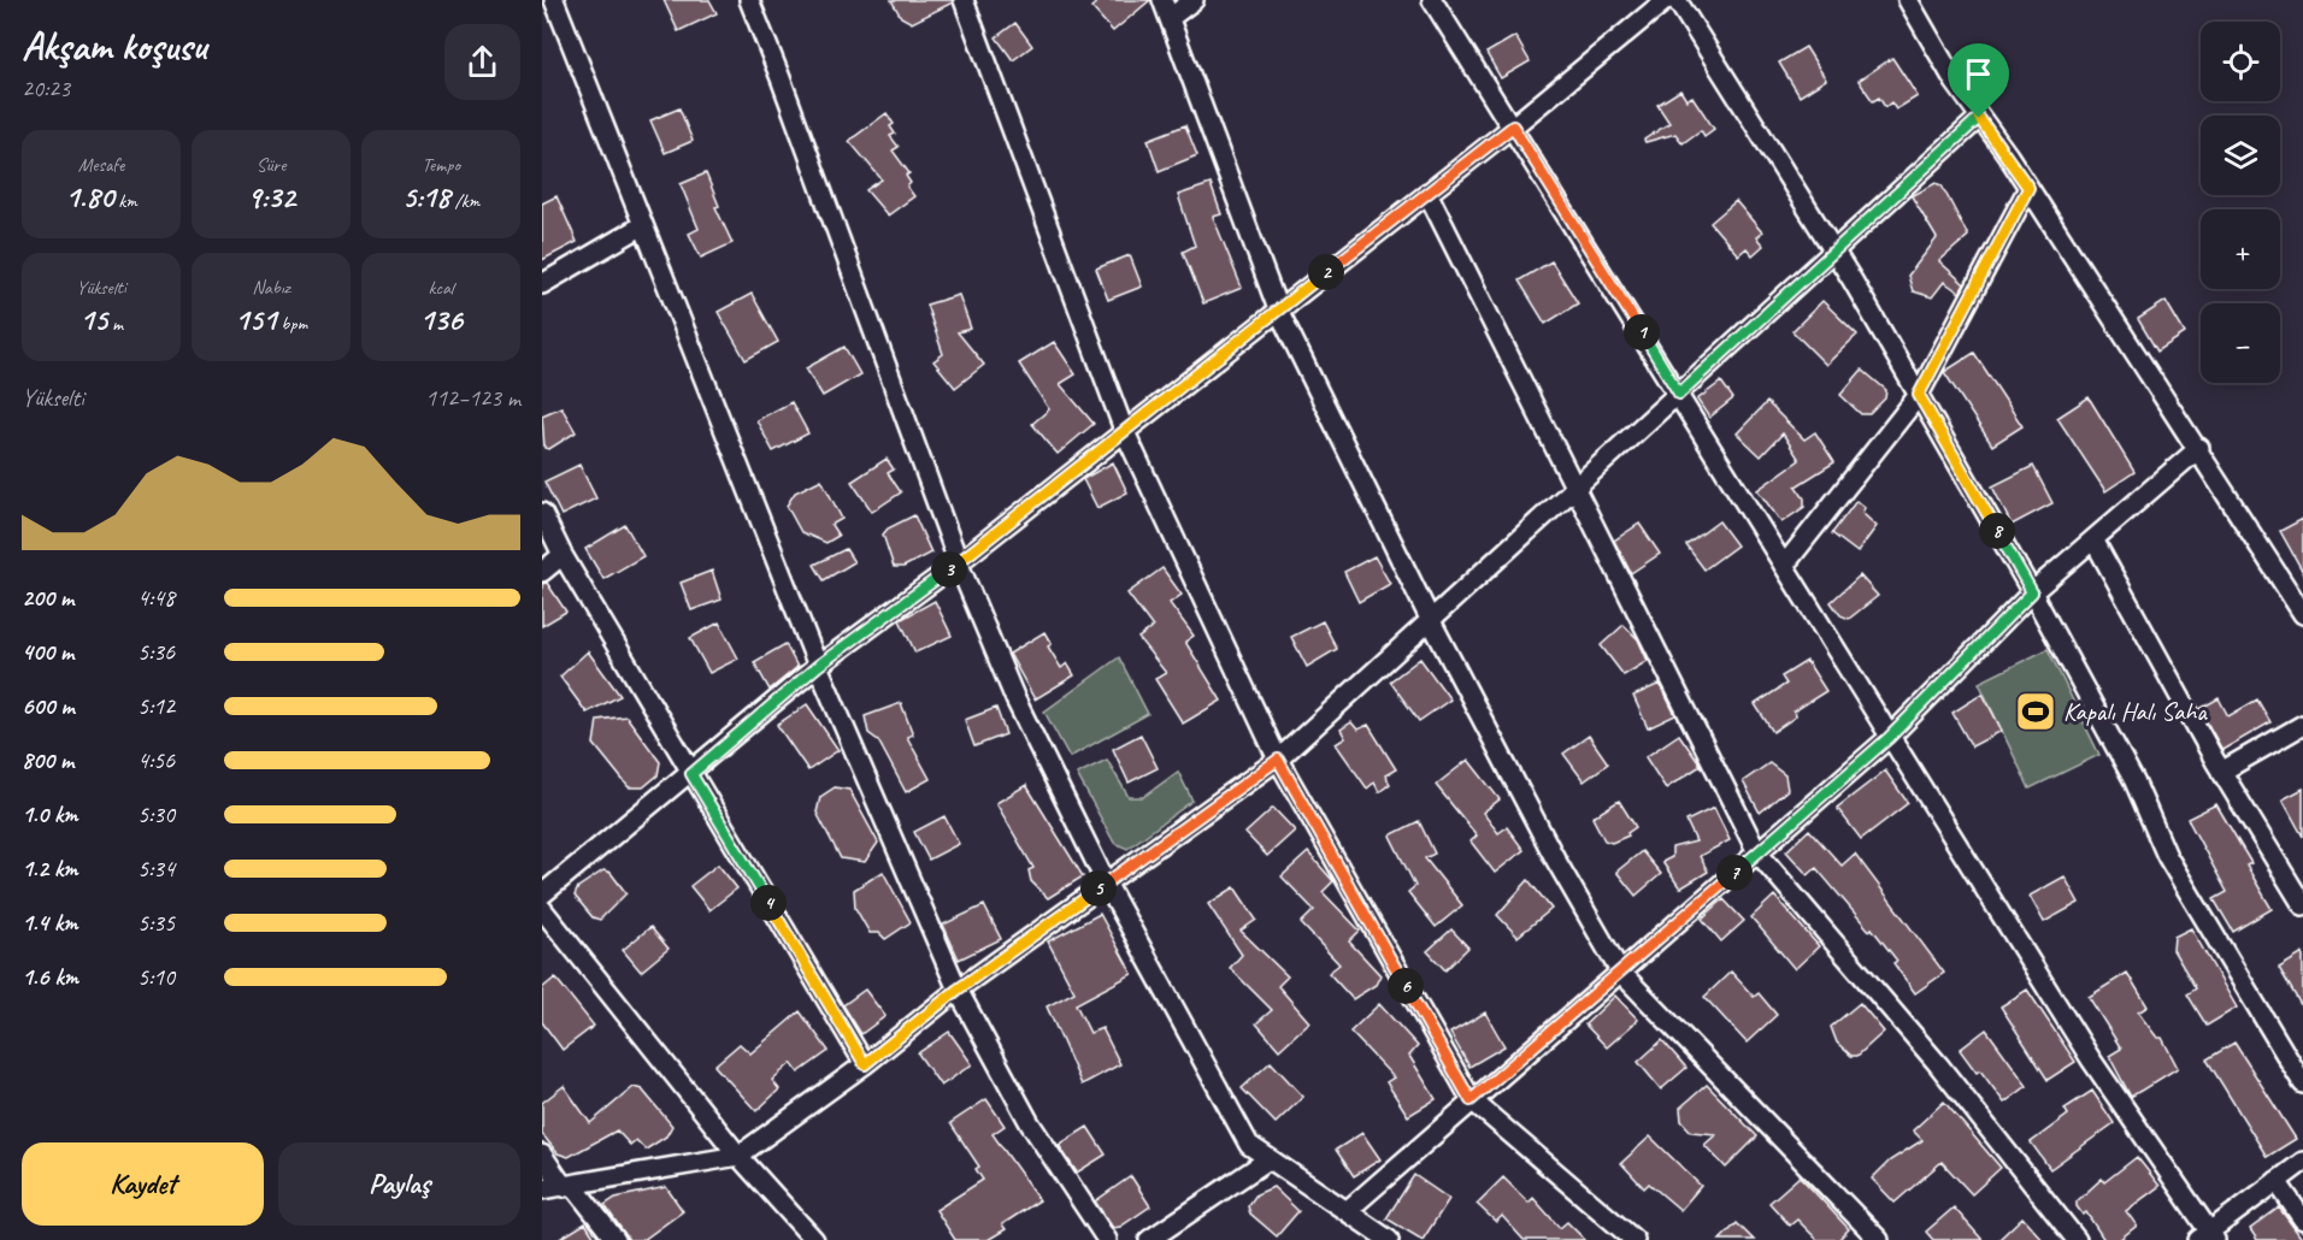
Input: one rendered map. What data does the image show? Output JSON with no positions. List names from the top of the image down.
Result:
{
  "places": {
    "sports": ["Kapalı Halı Saha"]
  },
  "page": {
    "heading": ["Akşam koşusu", "20:23"],
    "map_buttons": ["+", "−"],
    "stats": [
      ["Mesafe", "1.80 km"],
      ["Süre", "9:32"],
      ["Tempo", "5:18 /km"],
      ["Yükselti", "15 m"],
      ["Nabız", "151 bpm"],
      ["kcal", "136"]
    ],
    "pins": [
      "2",
      "1",
      "8",
      "3",
      "7",
      "5",
      "4",
      "6"
    ],
    "chart": ["Yükselti", "112–123 m"],
    "list": [
      {
        "name": "200 m",
        "note": "4:48"
      },
      {
        "name": "400 m",
        "note": "5:36"
      },
      {
        "name": "600 m",
        "note": "5:12"
      },
      {
        "name": "800 m",
        "note": "4:56"
      },
      {
        "name": "1.0 km",
        "note": "5:30"
      },
      {
        "name": "1.2 km",
        "note": "5:34"
      },
      {
        "name": "1.4 km",
        "note": "5:35"
      },
      {
        "name": "1.6 km",
        "note": "5:10"
      }
    ],
    "buttons": ["Kaydet", "Paylaş"]
  }
}
